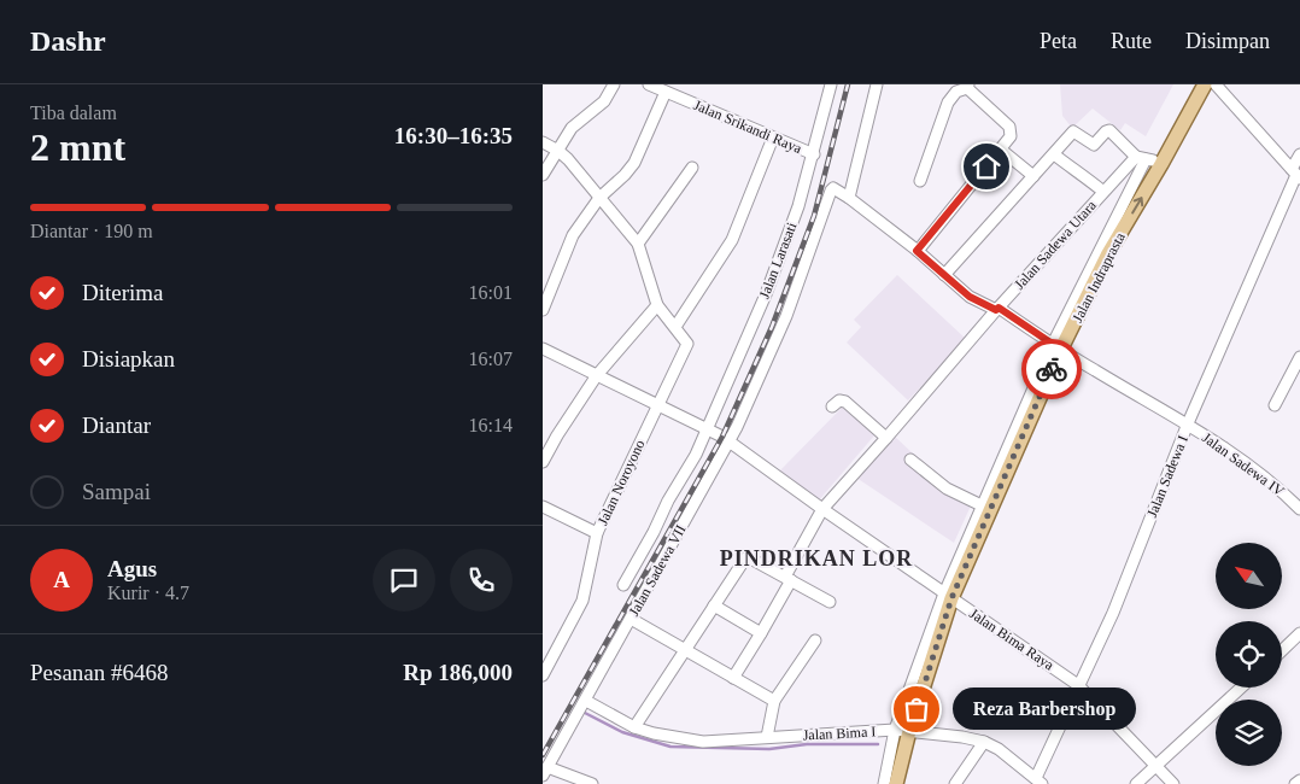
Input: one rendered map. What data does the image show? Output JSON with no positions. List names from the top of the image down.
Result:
{
  "streets": {
    "main road": ["Jalan Indraprasta"],
    "street": [
      "Jalan Srikandi Raya",
      "Jalan Sadewa Utara",
      "Jalan Larasati",
      "Jalan Sadewa IV",
      "Jalan Sadewa I",
      "Jalan Noroyono",
      "Jalan Sadewa VII",
      "Jalan Bima Raya",
      "Jalan Bima I"
    ]
  },
  "crossings": [
    ["Jalan Srikandi Raya", "Jalan Larasati"],
    ["Jalan Sadewa Utara", "Jalan Sadewa IV"],
    ["Jalan Indraprasta", "Jalan Sadewa IV"],
    ["Jalan Indraprasta", "Jalan Bima Raya"],
    ["Jalan Indraprasta", "Jalan Bima I"],
    ["Jalan Sadewa IV", "Jalan Sadewa I"],
    ["Jalan Sadewa IV", "Jalan Sadewa VII"],
    ["Jalan Sadewa I", "Jalan Bima Raya"],
    ["Jalan Sadewa I", "Jalan Bima I"],
    ["Jalan Sadewa VII", "Jalan Bima I"]
  ],
  "districts": ["PINDRIKAN LOR"],
  "places": ["Reza Barbershop"],
  "north": "top left",
  "page": {
    "header": "Dashr",
    "nav": ["Peta", "Rute", "Disimpan"],
    "heading": ["2 mnt", "Tiba dalam", "16:30–16:35"],
    "panel": [
      "Agus",
      "Kurir · 4.7",
      "Pesanan #6468",
      "Rp 186,000"
    ],
    "bar": "Diantar · 190 m",
    "list": [
      ["Diterima", "16:01"],
      ["Disiapkan", "16:07"],
      ["Diantar", "16:14"],
      "Sampai"
    ],
    "round": "A",
    "bubble": "Reza Barbershop"
  }
}
